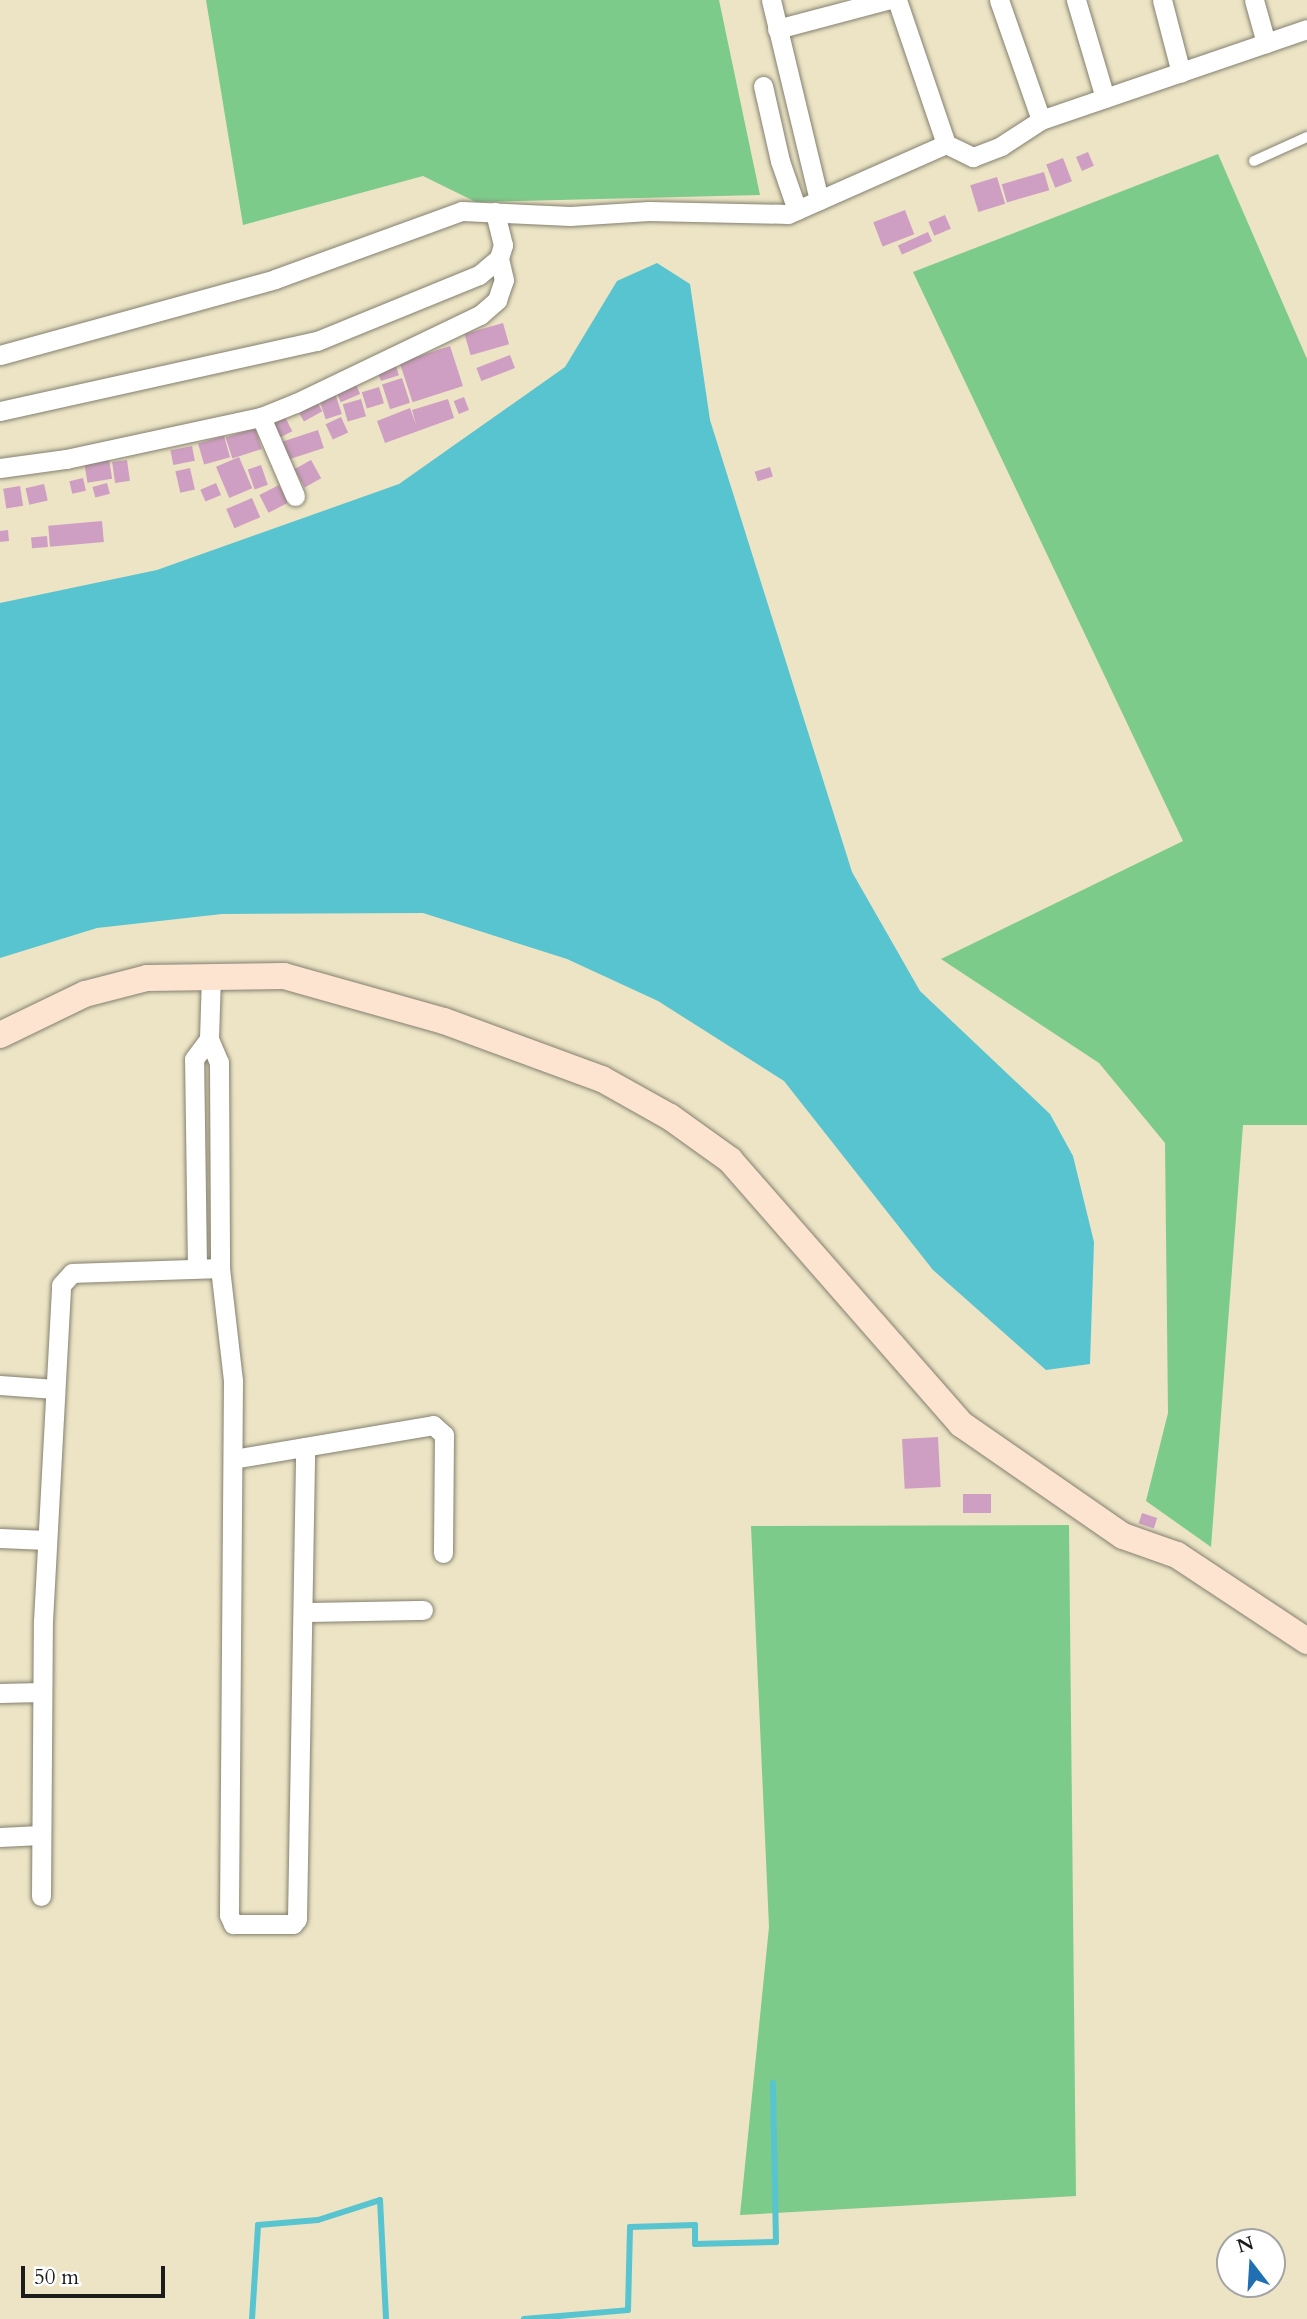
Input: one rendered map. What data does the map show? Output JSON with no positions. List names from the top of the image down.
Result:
{
  "scale_bar": "50 m",
  "north": "top"
}
